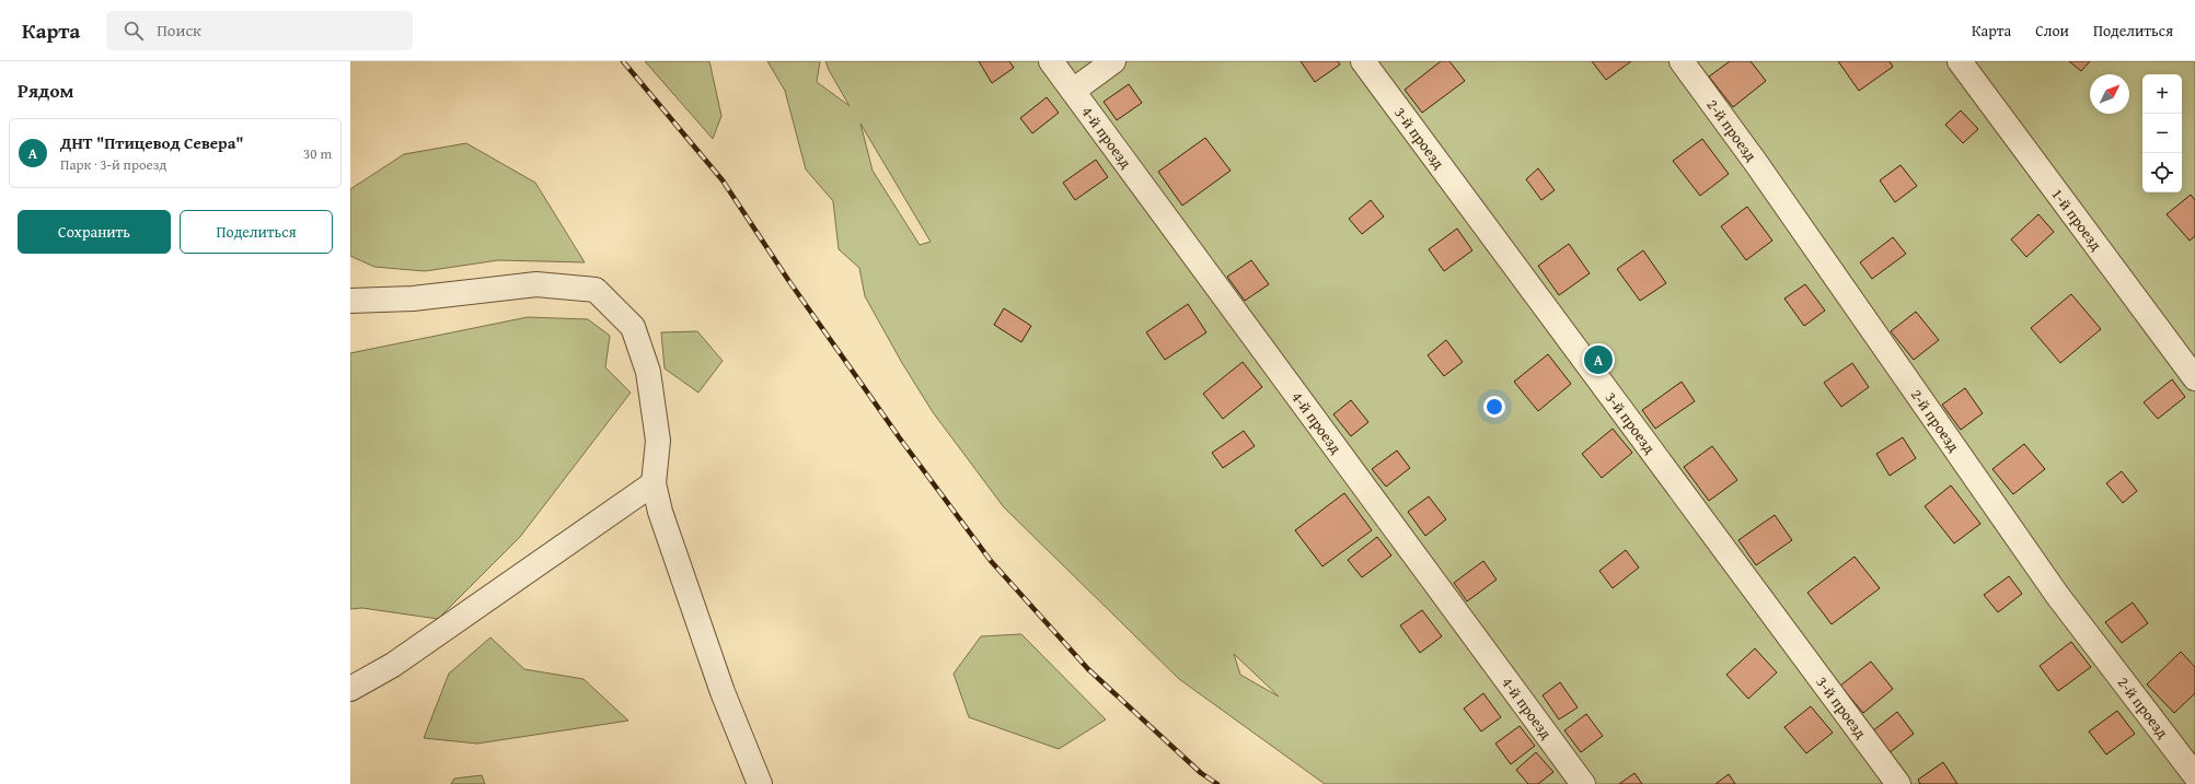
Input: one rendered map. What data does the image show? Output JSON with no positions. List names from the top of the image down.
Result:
{
  "streets": {
    "street": [
      "2-й проезд",
      "4-й проезд",
      "3-й проезд",
      "1-й проезд"
    ]
  },
  "north": "top right",
  "page": {
    "header": "Карта",
    "search": "Поиск",
    "nav": ["Карта", "Слои", "Поделиться"],
    "heading": "Рядом",
    "map_buttons": ["+", "−"],
    "list": [
      {
        "mark": "A",
        "name": "ДНТ \"Птицевод Севера\"",
        "note": "Парк · 3-й проезд",
        "value": "30 m"
      }
    ],
    "buttons": ["Сохранить", "Поделиться"],
    "pins": "A"
  }
}
